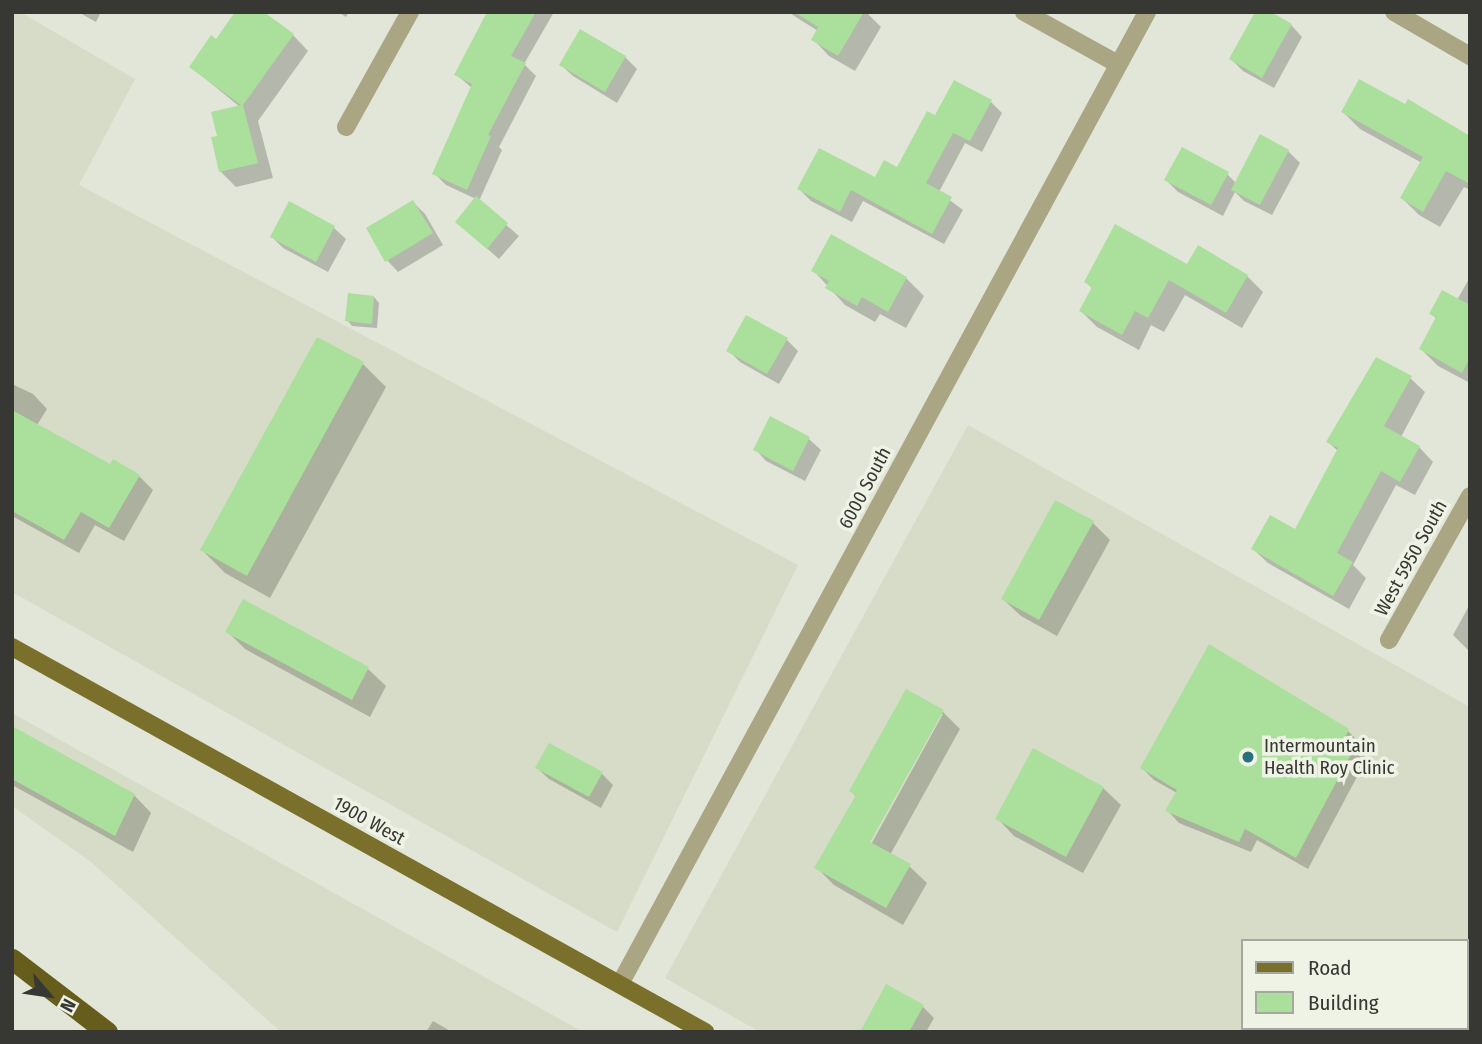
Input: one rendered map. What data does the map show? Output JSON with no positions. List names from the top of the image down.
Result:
{
  "streets": {
    "main road": ["1900 West"],
    "street": ["6000 South", "West 5950 South"]
  },
  "crossings": [
    ["6000 South", "1900 West"]
  ],
  "places": ["Intermountain Health Roy Clinic"],
  "legend": ["Road", "Building"],
  "north": "bottom right"
}
